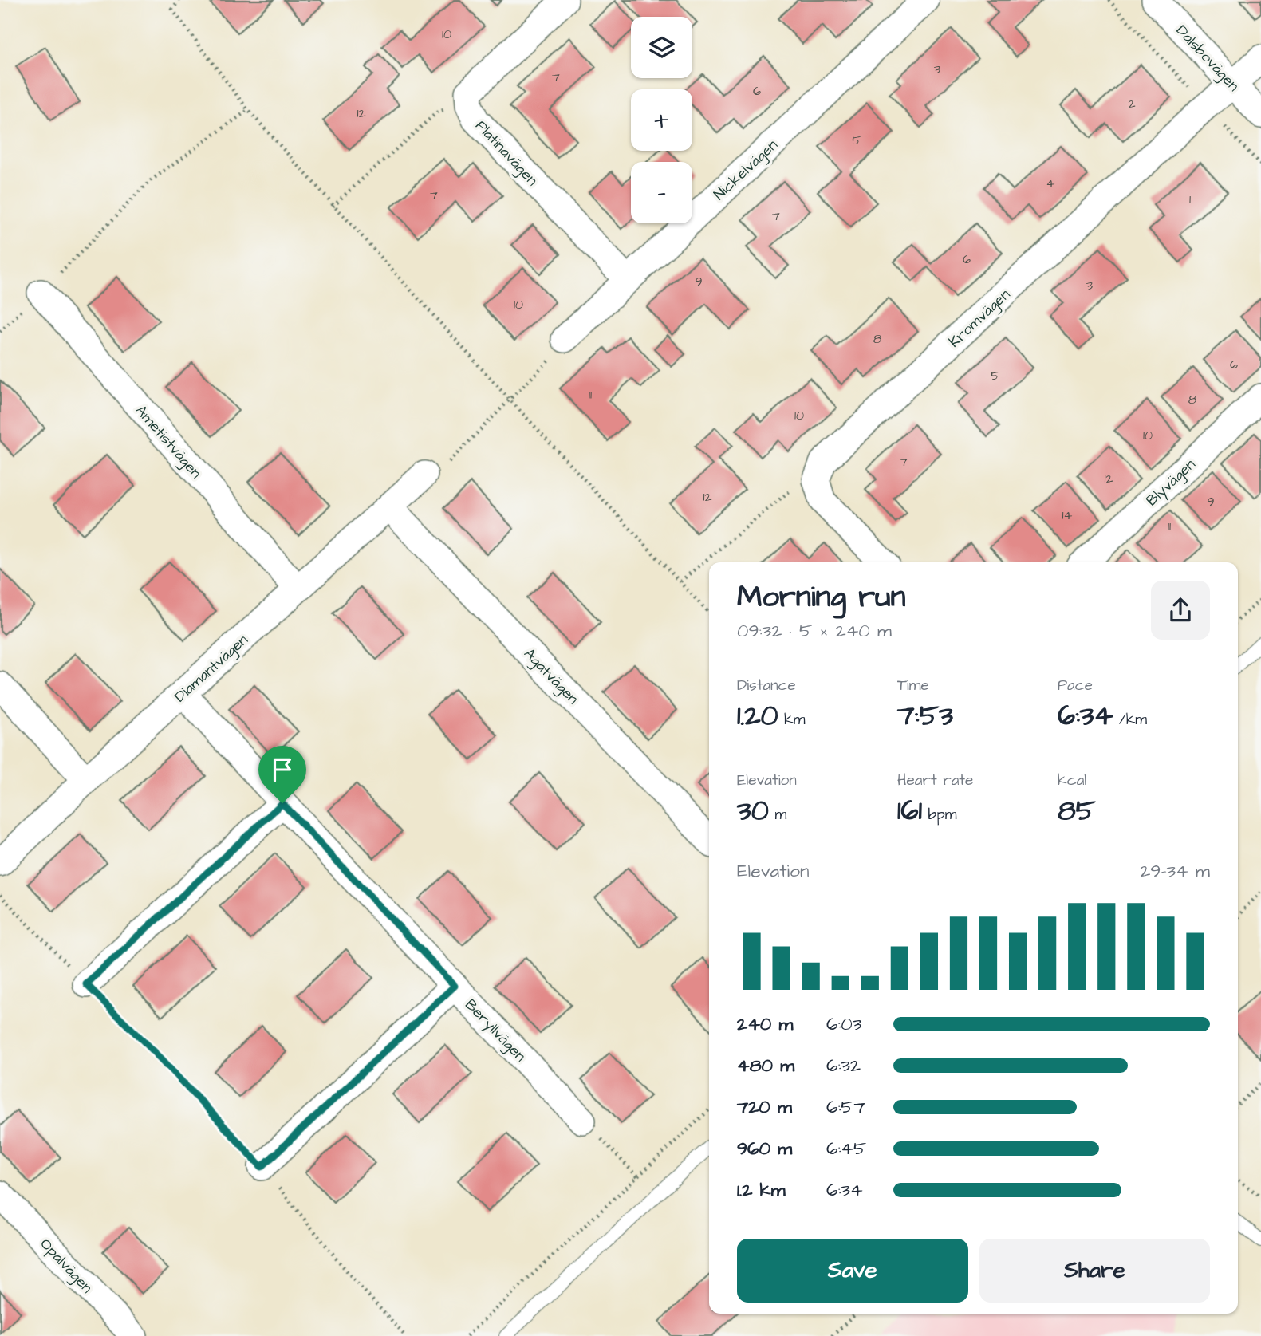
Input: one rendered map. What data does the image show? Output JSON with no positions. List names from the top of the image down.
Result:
{
  "streets": {
    "street": [
      "Dalsbovägen",
      "Platinavägen",
      "Nickelvägen",
      "Kromvägen",
      "Ametistvägen",
      "Blyvägen",
      "Diamantvägen",
      "Agatvägen",
      "Beryllvägen",
      "Opalvägen"
    ]
  },
  "crossings": [
    ["Dalsbovägen", "Kromvägen"],
    ["Platinavägen", "Nickelvägen"],
    ["Ametistvägen", "Diamantvägen"],
    ["Diamantvägen", "Agatvägen"],
    ["Diamantvägen", "Beryllvägen"]
  ],
  "house_numbers": [
    "10",
    "3",
    "7",
    "6",
    "2",
    "12",
    "5",
    "4",
    "7",
    "1",
    "7",
    "6",
    "9",
    "3",
    "10",
    "8",
    "6",
    "5",
    "11",
    "8",
    "10",
    "10",
    "7",
    "12",
    "12",
    "9",
    "14",
    "11"
  ],
  "page": {
    "map_buttons": ["+", "−"],
    "heading": ["Morning run", "09:32 · 5 × 240 m"],
    "stats": [
      ["Distance", "1.20 km"],
      ["Time", "7:53"],
      ["Pace", "6:34 /km"],
      ["Elevation", "30 m"],
      ["Heart rate", "161 bpm"],
      ["kcal", "85"]
    ],
    "chart": ["Elevation", "29–34 m"],
    "list": [
      {
        "name": "240 m",
        "note": "6:03"
      },
      {
        "name": "480 m",
        "note": "6:32"
      },
      {
        "name": "720 m",
        "note": "6:57"
      },
      {
        "name": "960 m",
        "note": "6:45"
      },
      {
        "name": "1.2 km",
        "note": "6:34"
      }
    ],
    "buttons": ["Save", "Share"]
  }
}
